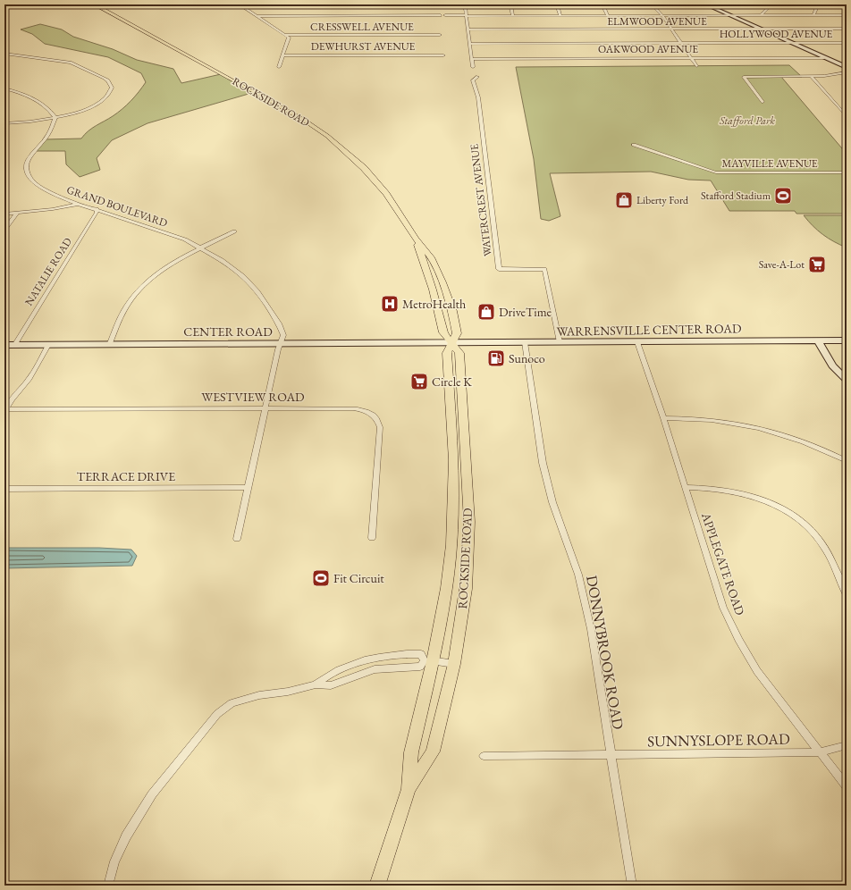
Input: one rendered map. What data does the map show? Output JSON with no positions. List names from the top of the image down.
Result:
{
  "streets": {
    "main road": ["ROCKSIDE ROAD", "WARRENSVILLE CENTER ROAD", "CENTER ROAD"],
    "street": [
      "ELMWOOD AVENUE",
      "CRESSWELL AVENUE",
      "HOLLYWOOD AVENUE",
      "DEWHURST AVENUE",
      "OAKWOOD AVENUE",
      "MAYVILLE AVENUE",
      "WATERCREST AVENUE",
      "GRAND BOULEVARD",
      "NATALIE ROAD",
      "WESTVIEW ROAD",
      "TERRACE DRIVE",
      "APPLEGATE ROAD",
      "DONNYBROOK ROAD",
      "SUNNYSLOPE ROAD"
    ]
  },
  "crossings": [
    ["ROCKSIDE ROAD", "WARRENSVILLE CENTER ROAD"],
    ["ROCKSIDE ROAD", "CENTER ROAD"],
    ["WATERCREST AVENUE", "WARRENSVILLE CENTER ROAD"],
    ["GRAND BOULEVARD", "NATALIE ROAD"],
    ["GRAND BOULEVARD", "CENTER ROAD"],
    ["NATALIE ROAD", "CENTER ROAD"],
    ["WARRENSVILLE CENTER ROAD", "CENTER ROAD"],
    ["WARRENSVILLE CENTER ROAD", "APPLEGATE ROAD"],
    ["WARRENSVILLE CENTER ROAD", "DONNYBROOK ROAD"],
    ["APPLEGATE ROAD", "SUNNYSLOPE ROAD"],
    ["DONNYBROOK ROAD", "SUNNYSLOPE ROAD"]
  ],
  "parks": ["Stafford Park"],
  "places": {
    "sports": ["Stafford Stadium", "Fit Circuit"],
    "shop": ["Liberty Ford", "DriveTime"],
    "supermarket": ["Save-A-Lot", "Circle K"],
    "hospital": ["MetroHealth"],
    "fuel station": ["Sunoco"]
  }
}
